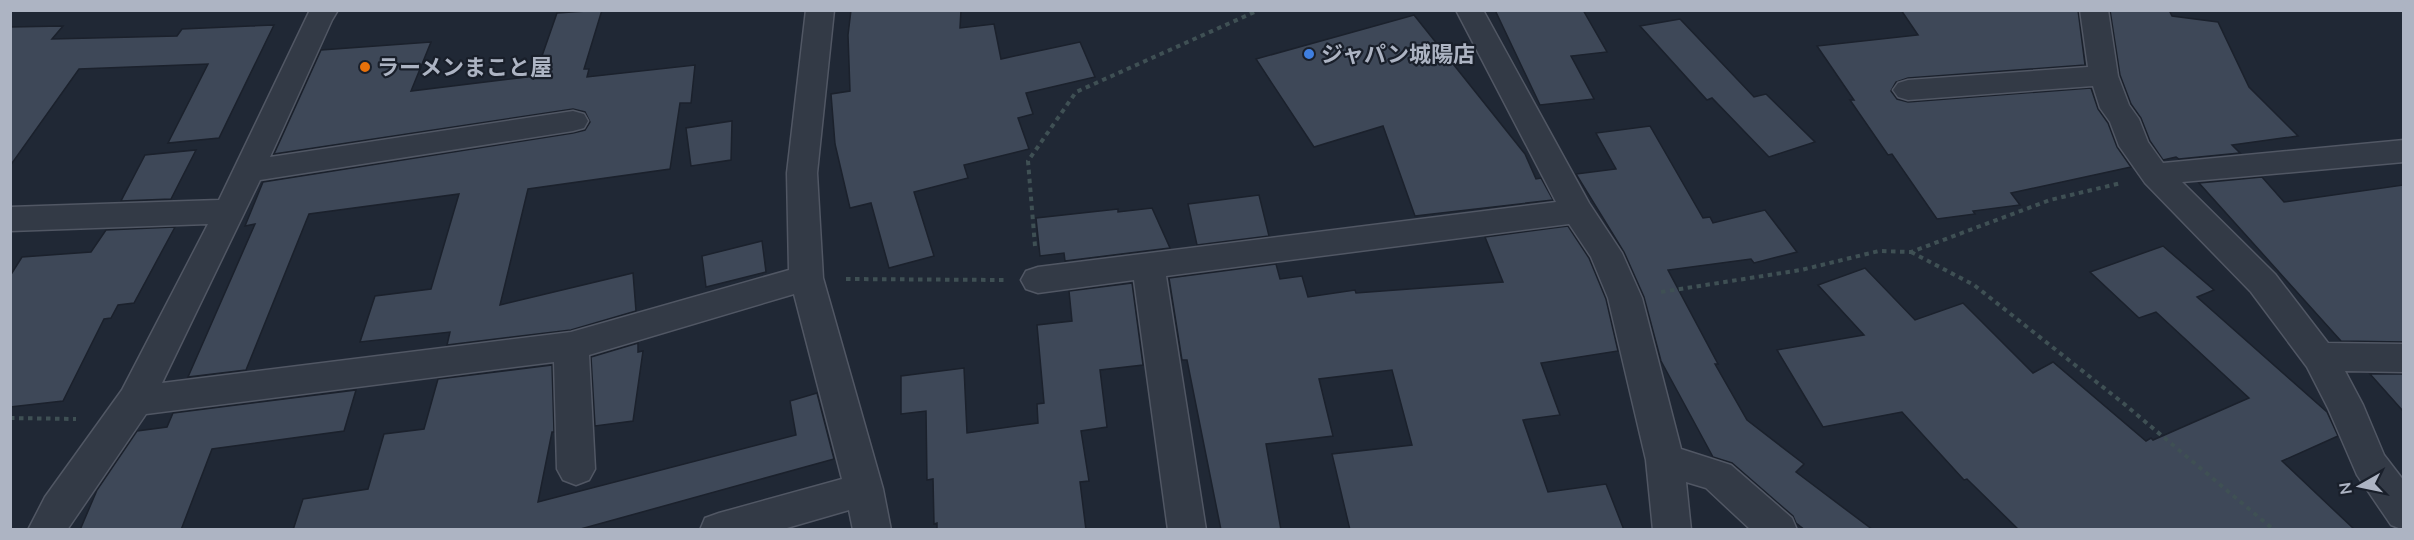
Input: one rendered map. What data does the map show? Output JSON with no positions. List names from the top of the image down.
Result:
{
  "places": ["ジャパン城陽店", "ラーメンまこと屋"],
  "north": "left"
}
